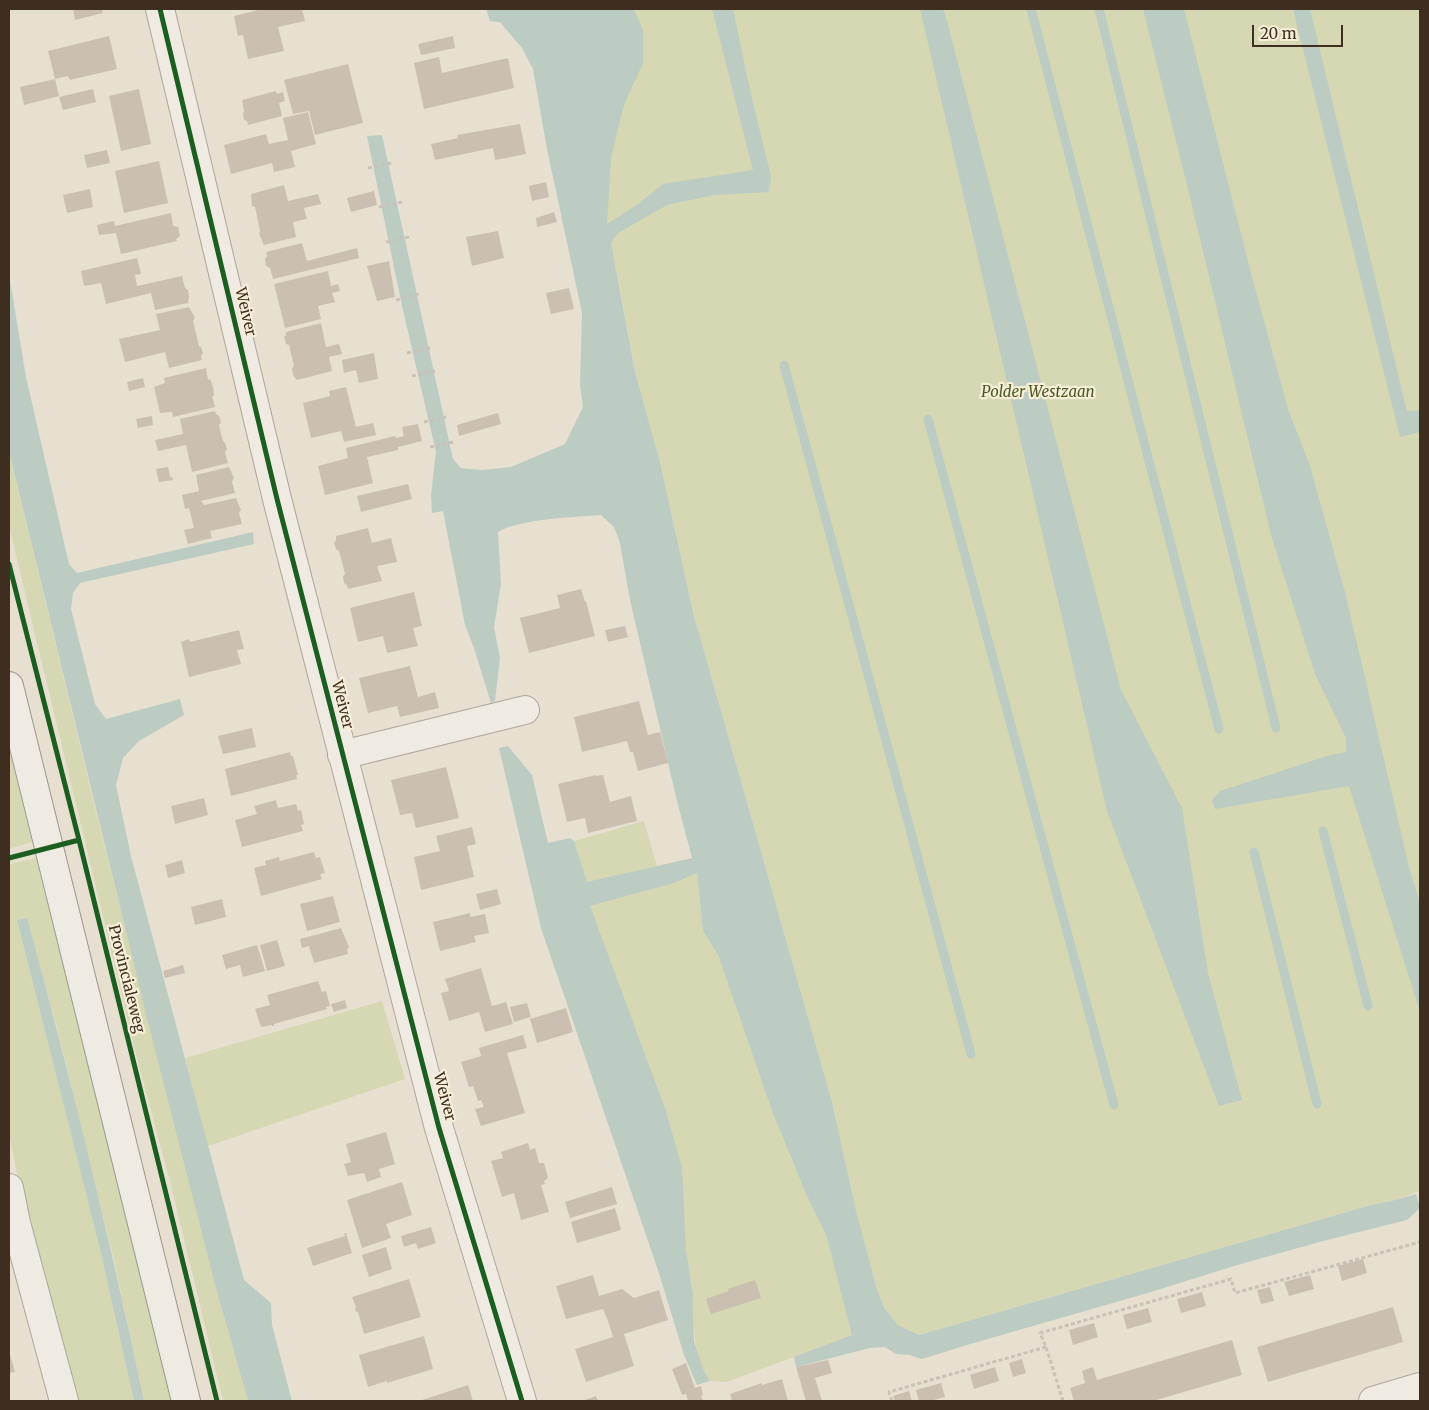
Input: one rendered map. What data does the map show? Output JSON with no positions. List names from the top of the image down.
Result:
{
  "streets": {
    "street": ["Weiver"],
    "cycle path": ["Provincialeweg"]
  },
  "parks": ["Polder Westzaan"],
  "scale_bar": "20 m"
}
